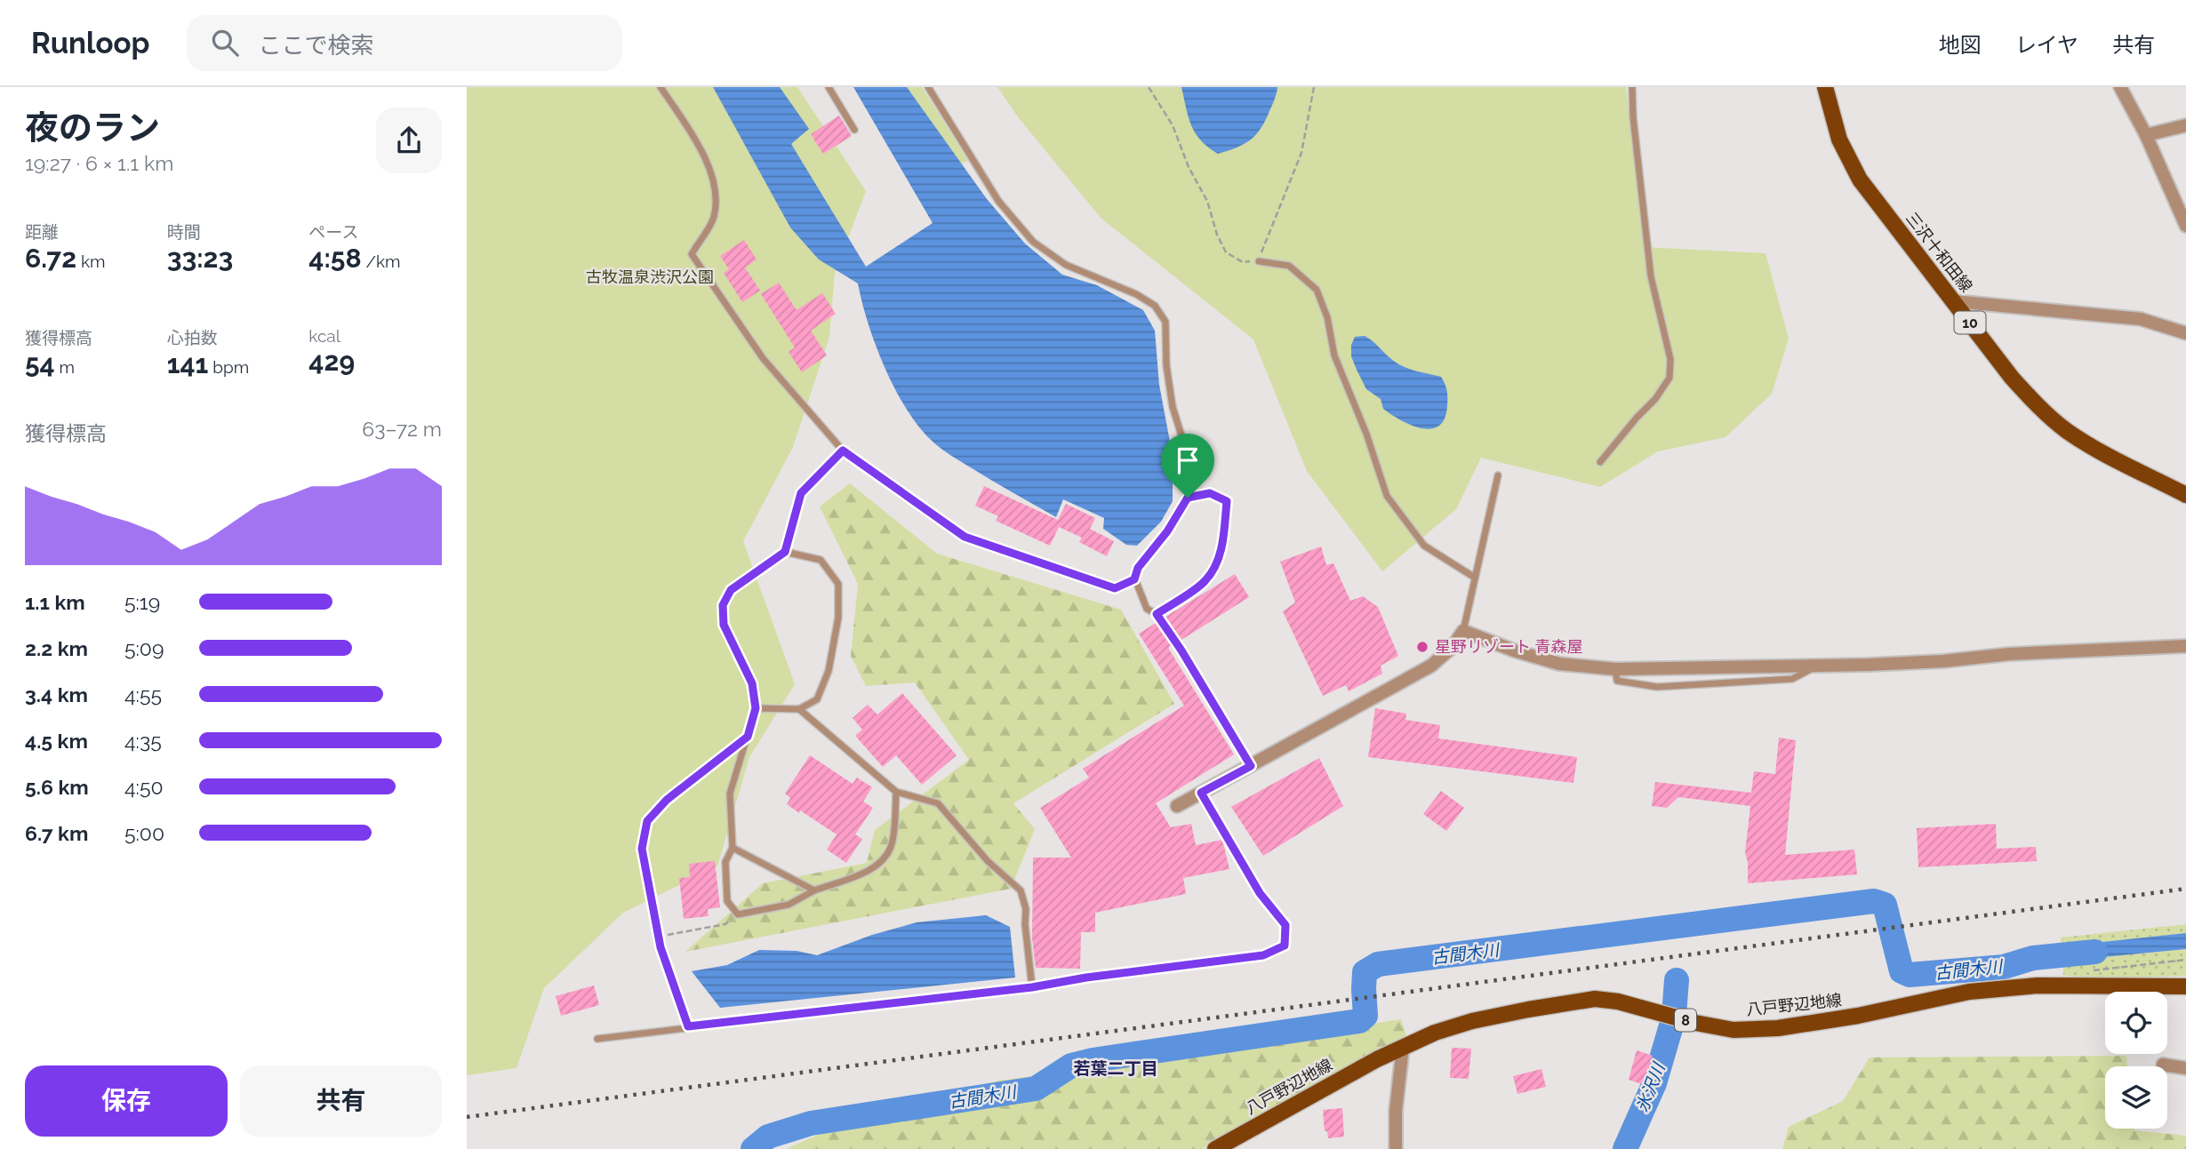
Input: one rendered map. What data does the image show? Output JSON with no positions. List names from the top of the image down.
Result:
{
  "streets": {
    "main road": [
      "三沢十和田線",
      "10",
      "八戸野辺地線",
      "8"
    ]
  },
  "districts": ["若葉二丁目"],
  "water": ["古間木川", "氷沢川"],
  "parks": ["古牧温泉渋沢公園"],
  "places": ["星野リゾート 青森屋"],
  "page": {
    "header": "Runloop",
    "search": "ここで検索",
    "nav": ["地図", "レイヤ", "共有"],
    "heading": ["夜のラン", "19:27 · 6 × 1.1 km"],
    "stats": [
      ["距離", "6.72 km"],
      ["時間", "33:23"],
      ["ペース", "4:58 /km"],
      ["獲得標高", "54 m"],
      ["心拍数", "141 bpm"],
      ["kcal", "429"]
    ],
    "chart": ["獲得標高", "63–72 m"],
    "list": [
      {
        "name": "1.1 km",
        "note": "5:19"
      },
      {
        "name": "2.2 km",
        "note": "5:09"
      },
      {
        "name": "3.4 km",
        "note": "4:55"
      },
      {
        "name": "4.5 km",
        "note": "4:35"
      },
      {
        "name": "5.6 km",
        "note": "4:50"
      },
      {
        "name": "6.7 km",
        "note": "5:00"
      }
    ],
    "buttons": ["保存", "共有"]
  }
}
